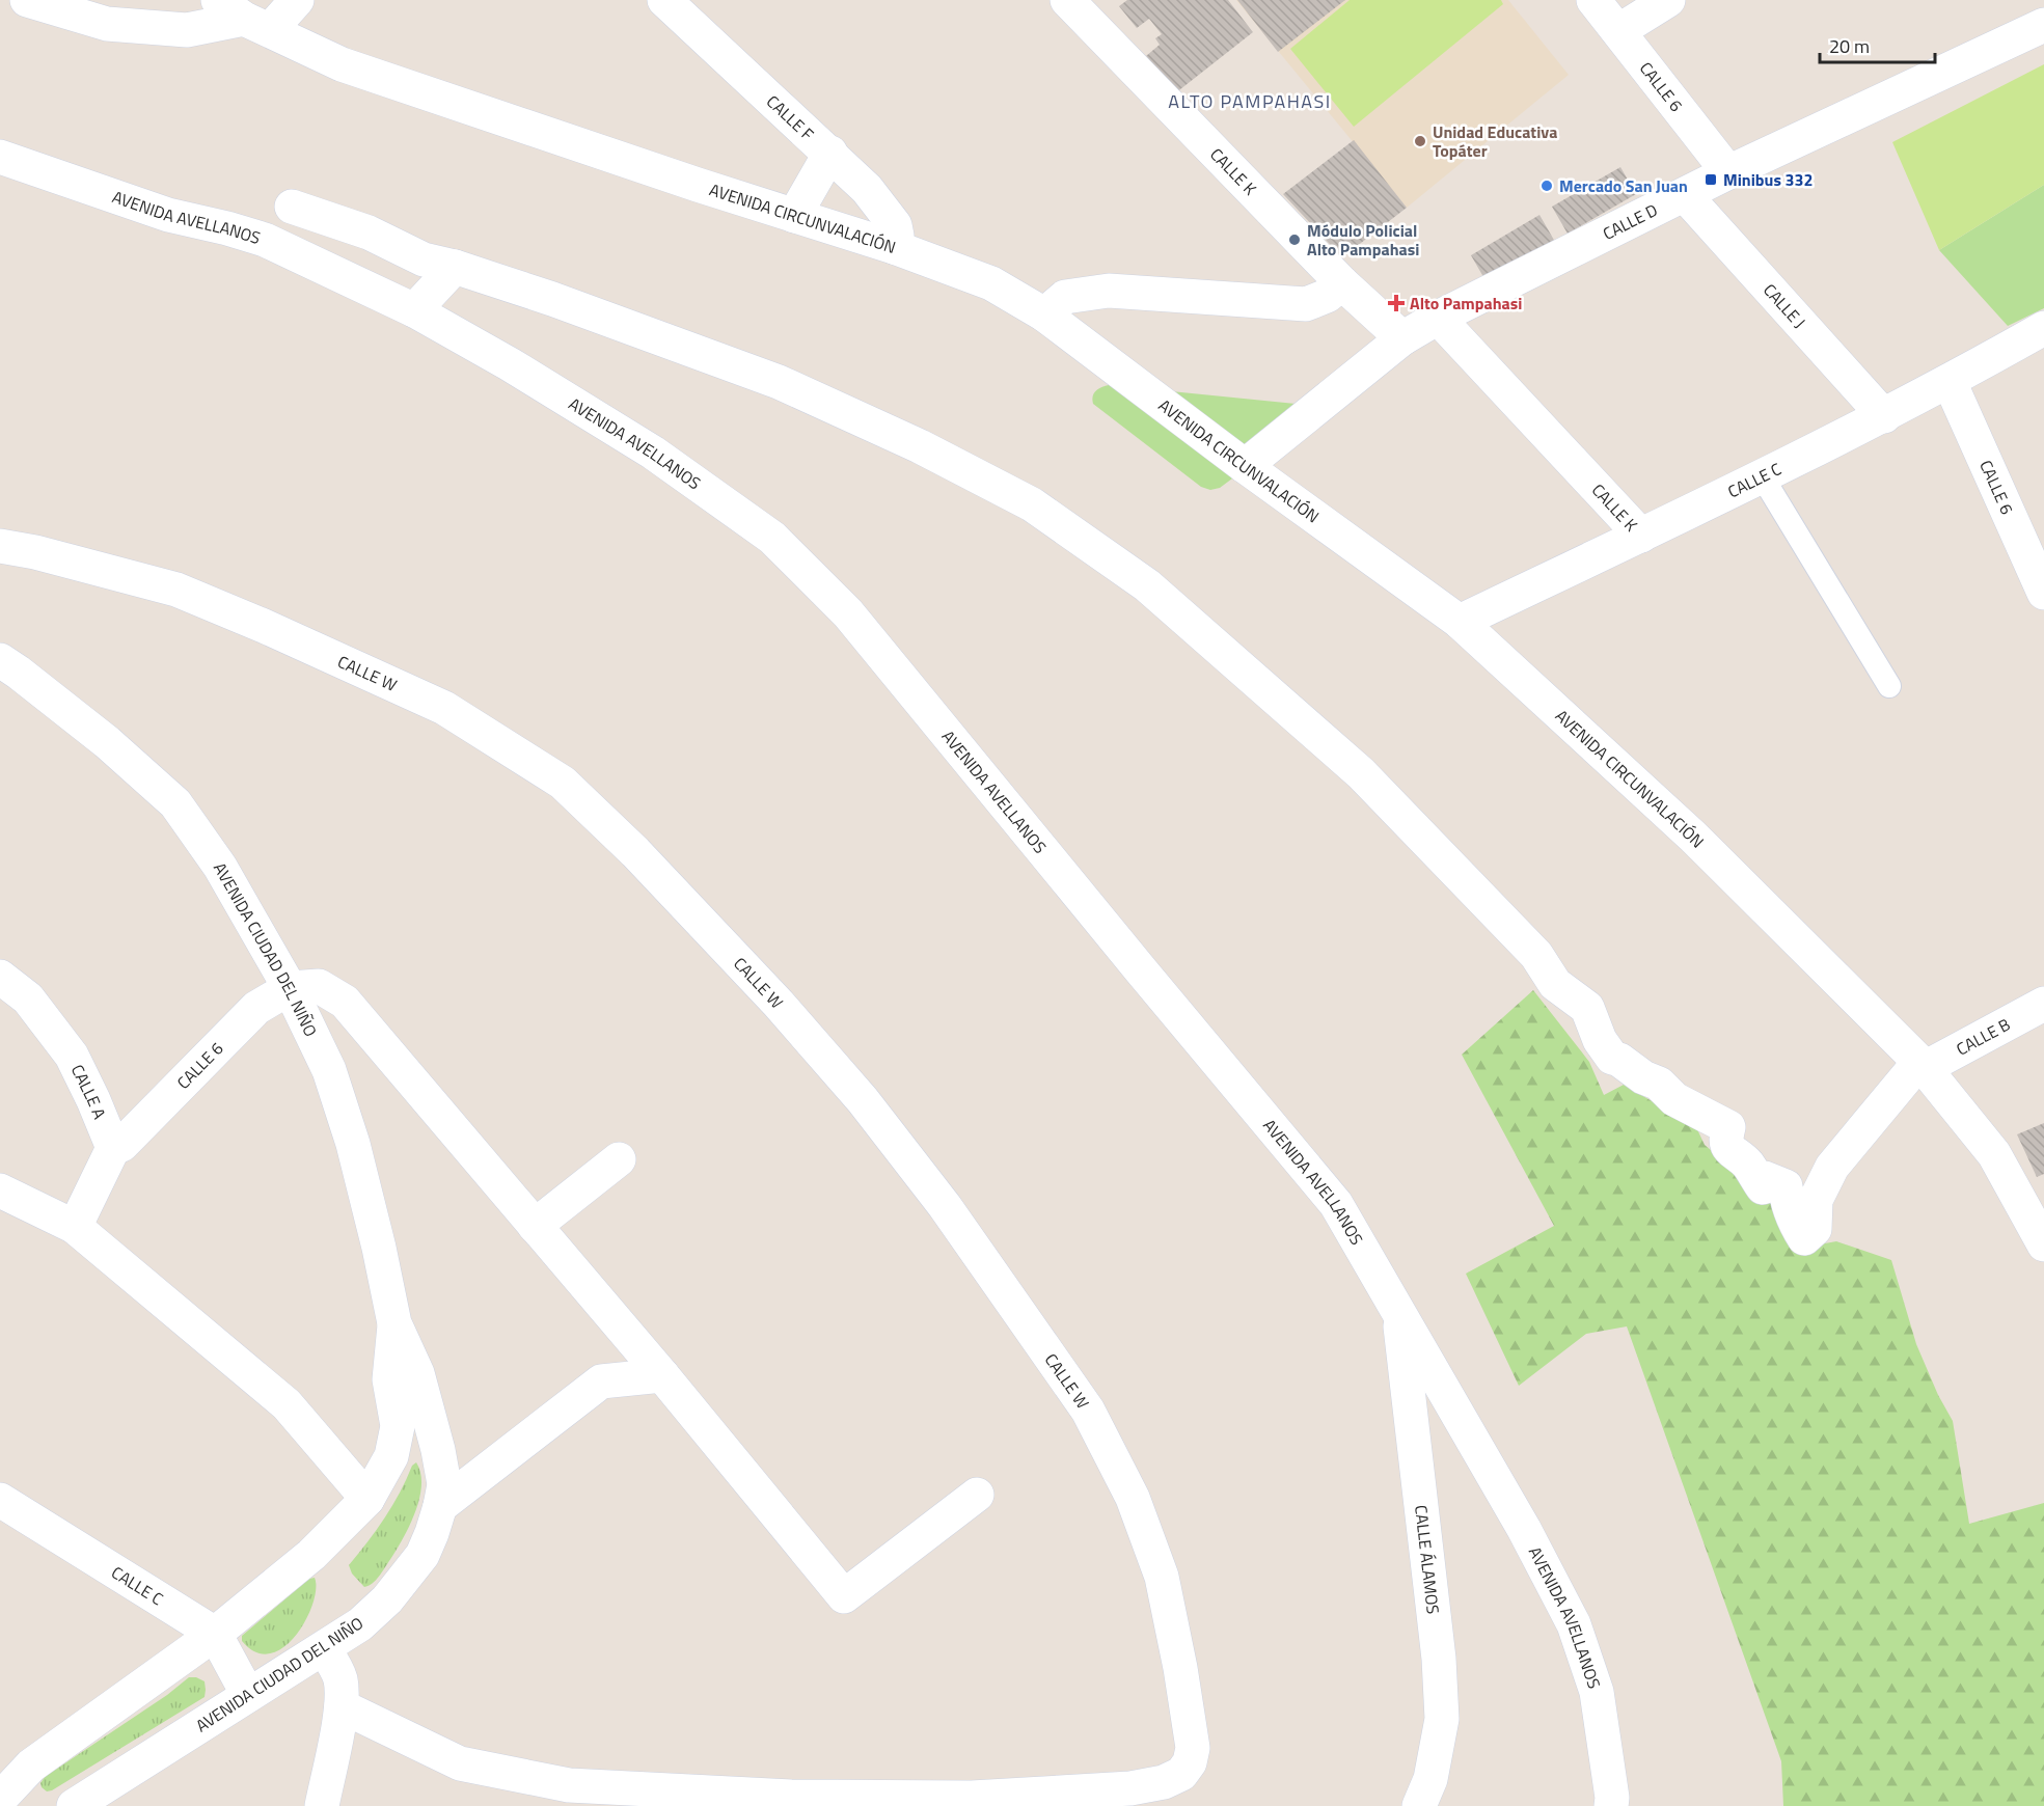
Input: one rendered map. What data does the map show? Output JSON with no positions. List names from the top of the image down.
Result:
{
  "streets": {
    "street": [
      "CALLE 6",
      "CALLE F",
      "CALLE K",
      "AVENIDA AVELLANOS",
      "AVENIDA CIRCUNVALACIÓN",
      "CALLE D",
      "CALLE J",
      "CALLE C",
      "CALLE W",
      "AVENIDA CIUDAD DEL NIÑO",
      "CALLE B",
      "CALLE A",
      "CALLE ÁLAMOS"
    ]
  },
  "crossings": [
    ["CALLE 6", "CALLE D"],
    ["CALLE 6", "CALLE C"],
    ["CALLE 6", "AVENIDA CIUDAD DEL NIÑO"],
    ["CALLE 6", "CALLE A"],
    ["CALLE F", "AVENIDA CIRCUNVALACIÓN"],
    ["CALLE K", "CALLE D"],
    ["CALLE K", "CALLE C"],
    ["AVENIDA AVELLANOS", "CALLE ÁLAMOS"],
    ["AVENIDA CIRCUNVALACIÓN", "CALLE D"],
    ["AVENIDA CIRCUNVALACIÓN", "CALLE C"],
    ["AVENIDA CIRCUNVALACIÓN", "CALLE B"],
    ["CALLE D", "CALLE J"],
    ["CALLE J", "CALLE C"],
    ["CALLE C", "AVENIDA CIUDAD DEL NIÑO"]
  ],
  "districts": ["ALTO PAMPAHASI"],
  "places": {
    "other": ["Unidad Educativa Topáter", "Mercado San Juan", "Módulo Policial Alto Pampahasi"],
    "transit": ["Minibus 332"],
    "health": ["Alto Pampahasi"]
  },
  "scale_bar": "20 m"
}
